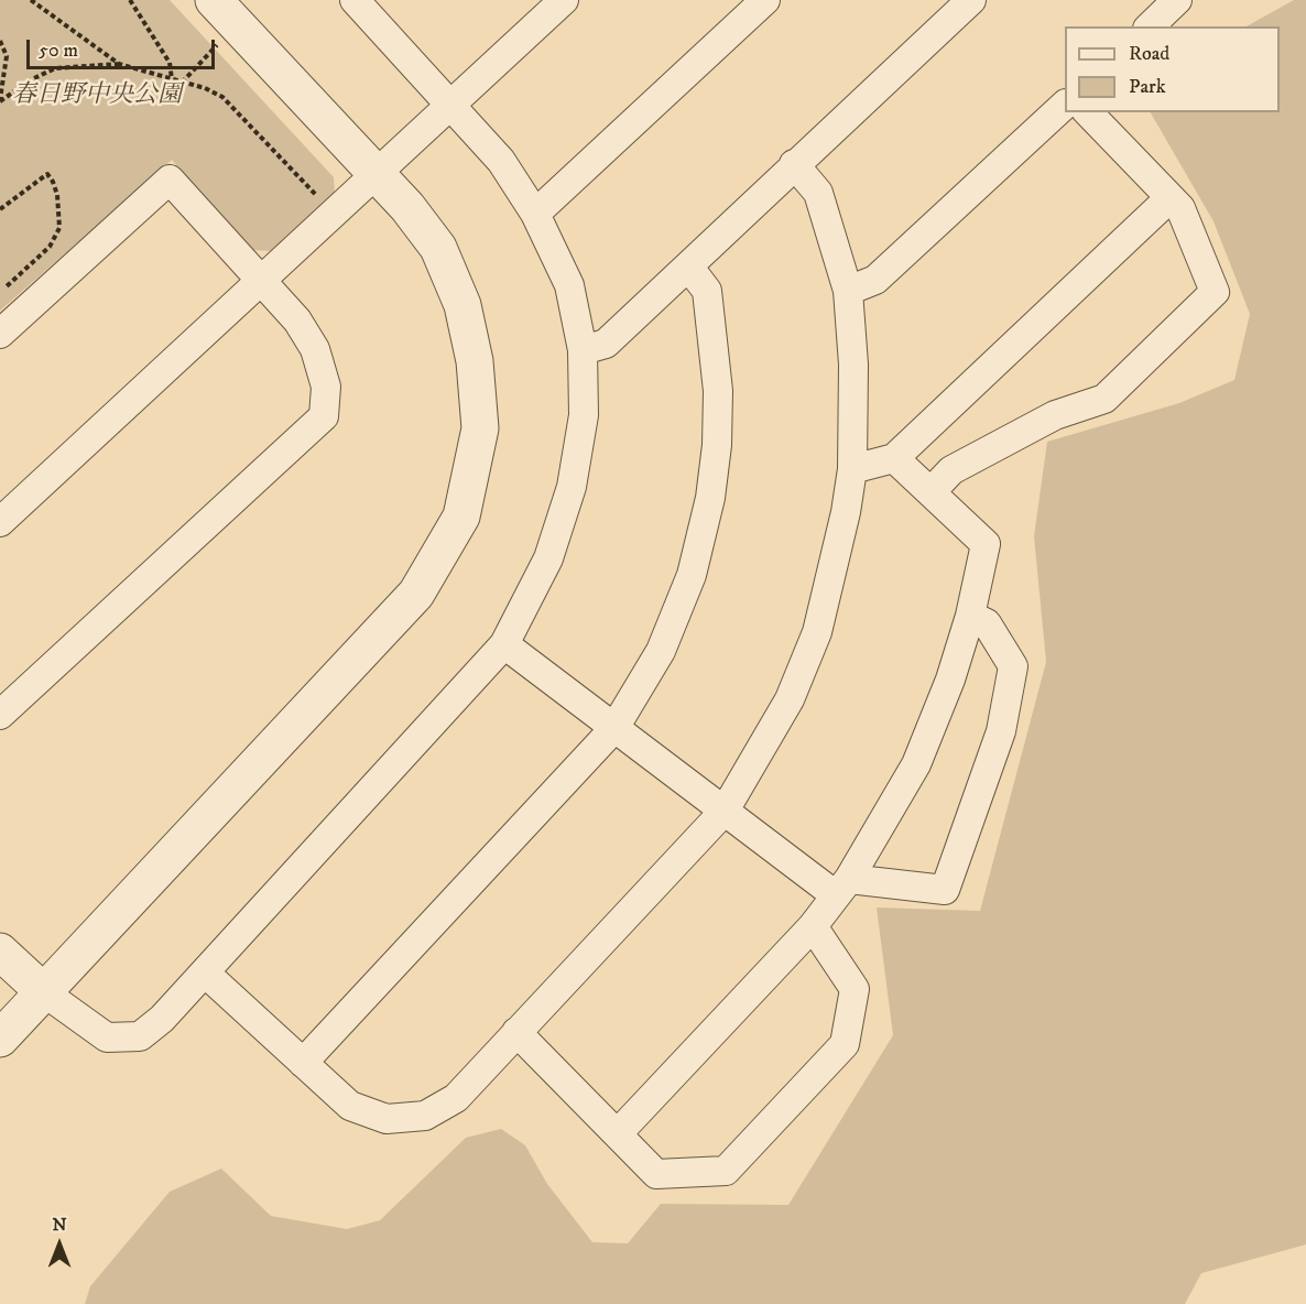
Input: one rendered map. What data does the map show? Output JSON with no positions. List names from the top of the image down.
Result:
{
  "parks": ["春日野中央公園"],
  "legend": ["Road", "Park"],
  "scale_bar": "50 m",
  "north": "top"
}
